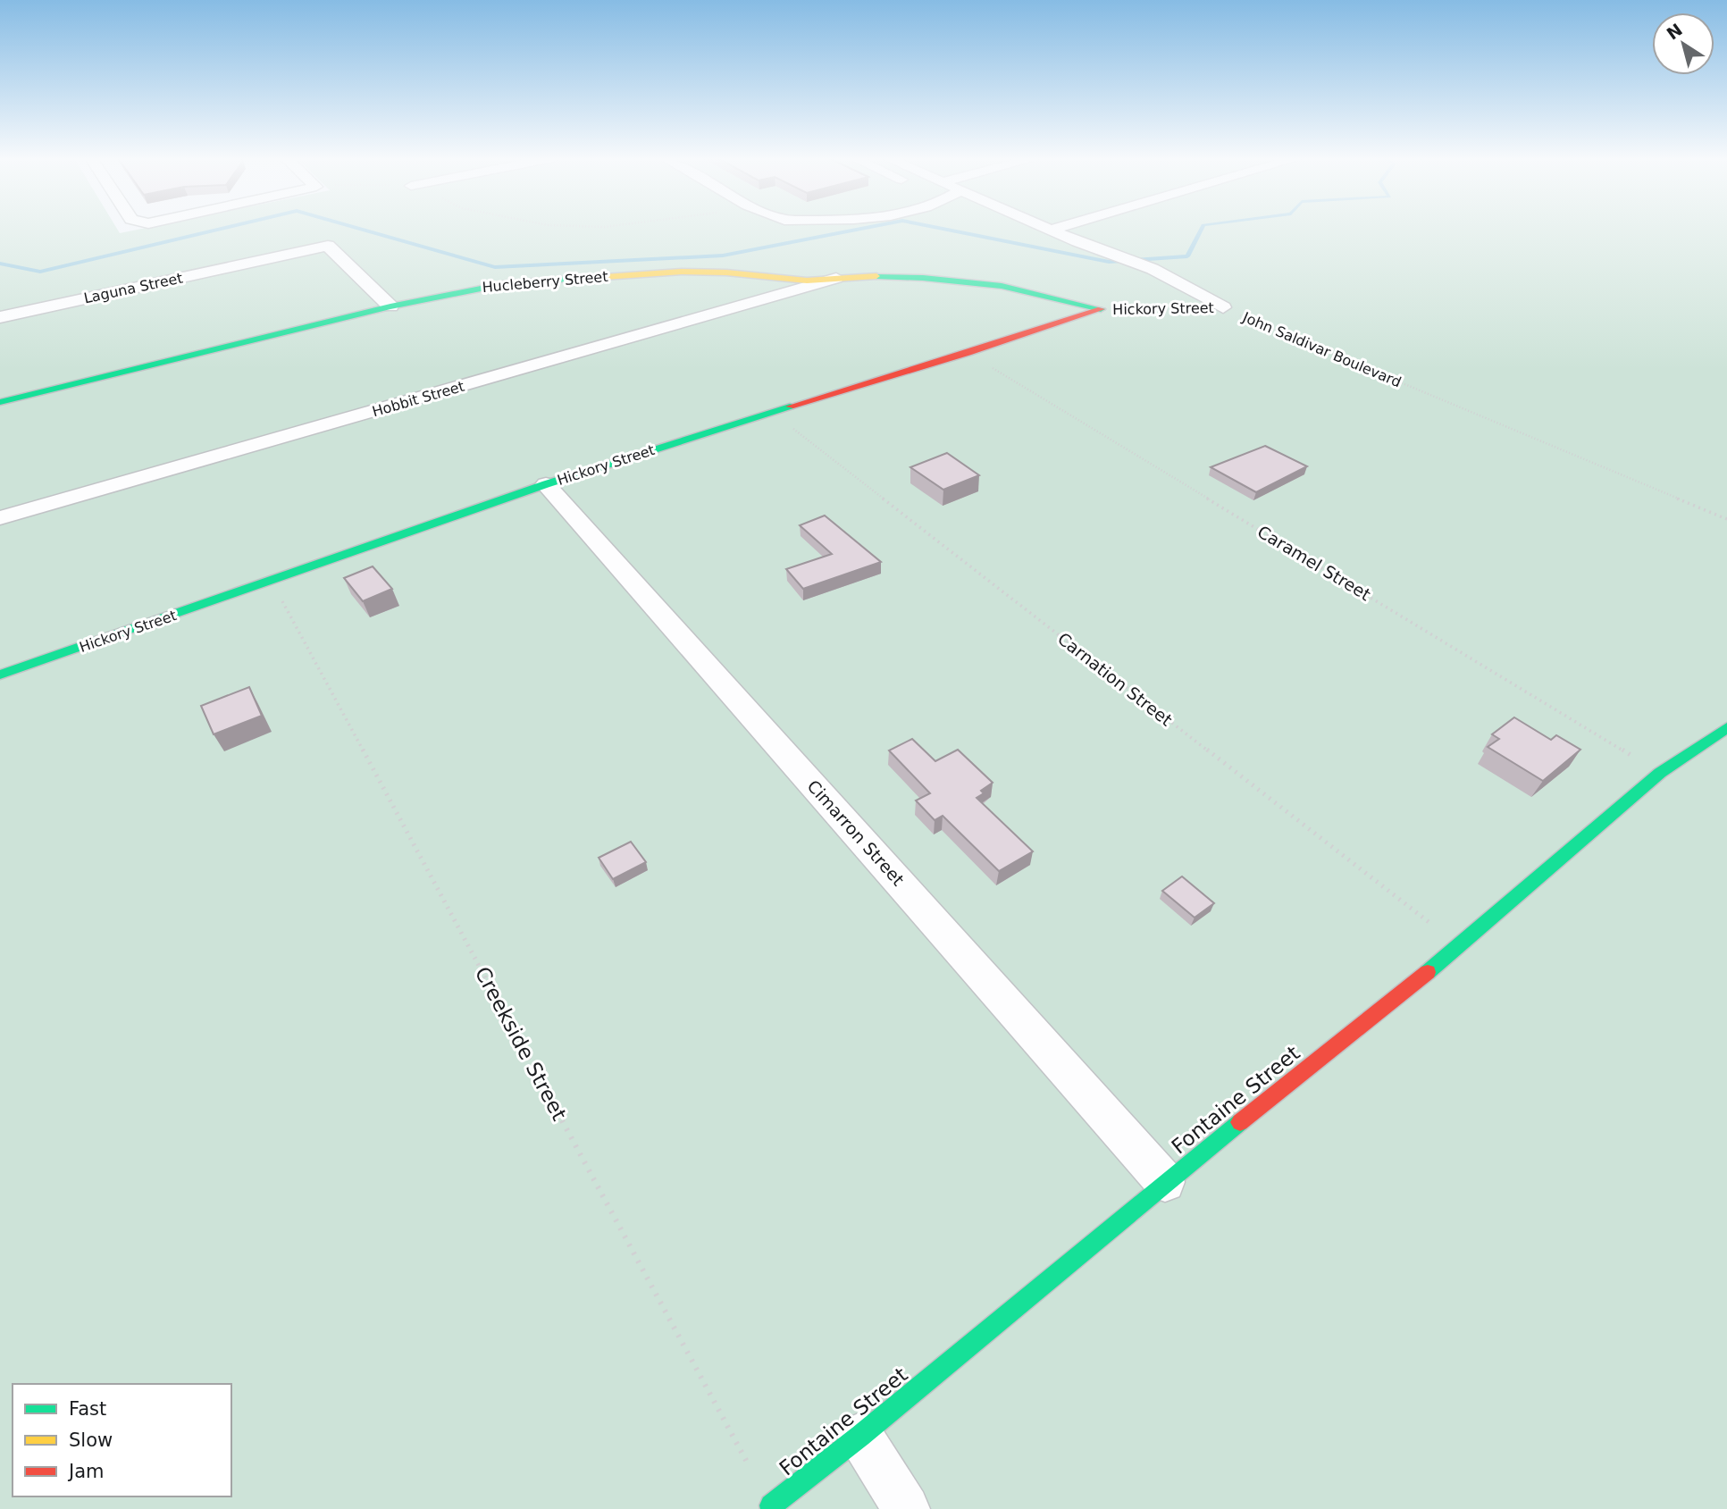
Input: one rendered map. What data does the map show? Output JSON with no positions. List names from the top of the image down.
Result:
{
  "streets": {
    "street": [
      "Hucleberry Street",
      "Laguna Street",
      "Hickory Street",
      "John Saldivar Boulevard",
      "Hobbit Street",
      "Cimarron Street",
      "Fontaine Street"
    ],
    "path": ["Caramel Street", "Carnation Street", "Creekside Street"]
  },
  "crossings": [
    ["Hucleberry Street", "Laguna Street"],
    ["Hucleberry Street", "Hickory Street"],
    ["Hucleberry Street", "Hobbit Street"],
    ["Hickory Street", "John Saldivar Boulevard"],
    ["Hickory Street", "Caramel Street"],
    ["Hickory Street", "Carnation Street"],
    ["Hickory Street", "Cimarron Street"],
    ["Hickory Street", "Creekside Street"],
    ["Caramel Street", "Fontaine Street"],
    ["Carnation Street", "Fontaine Street"],
    ["Cimarron Street", "Fontaine Street"],
    ["Creekside Street", "Fontaine Street"]
  ],
  "legend": ["Fast", "Slow", "Jam"],
  "north": "top left"
}
